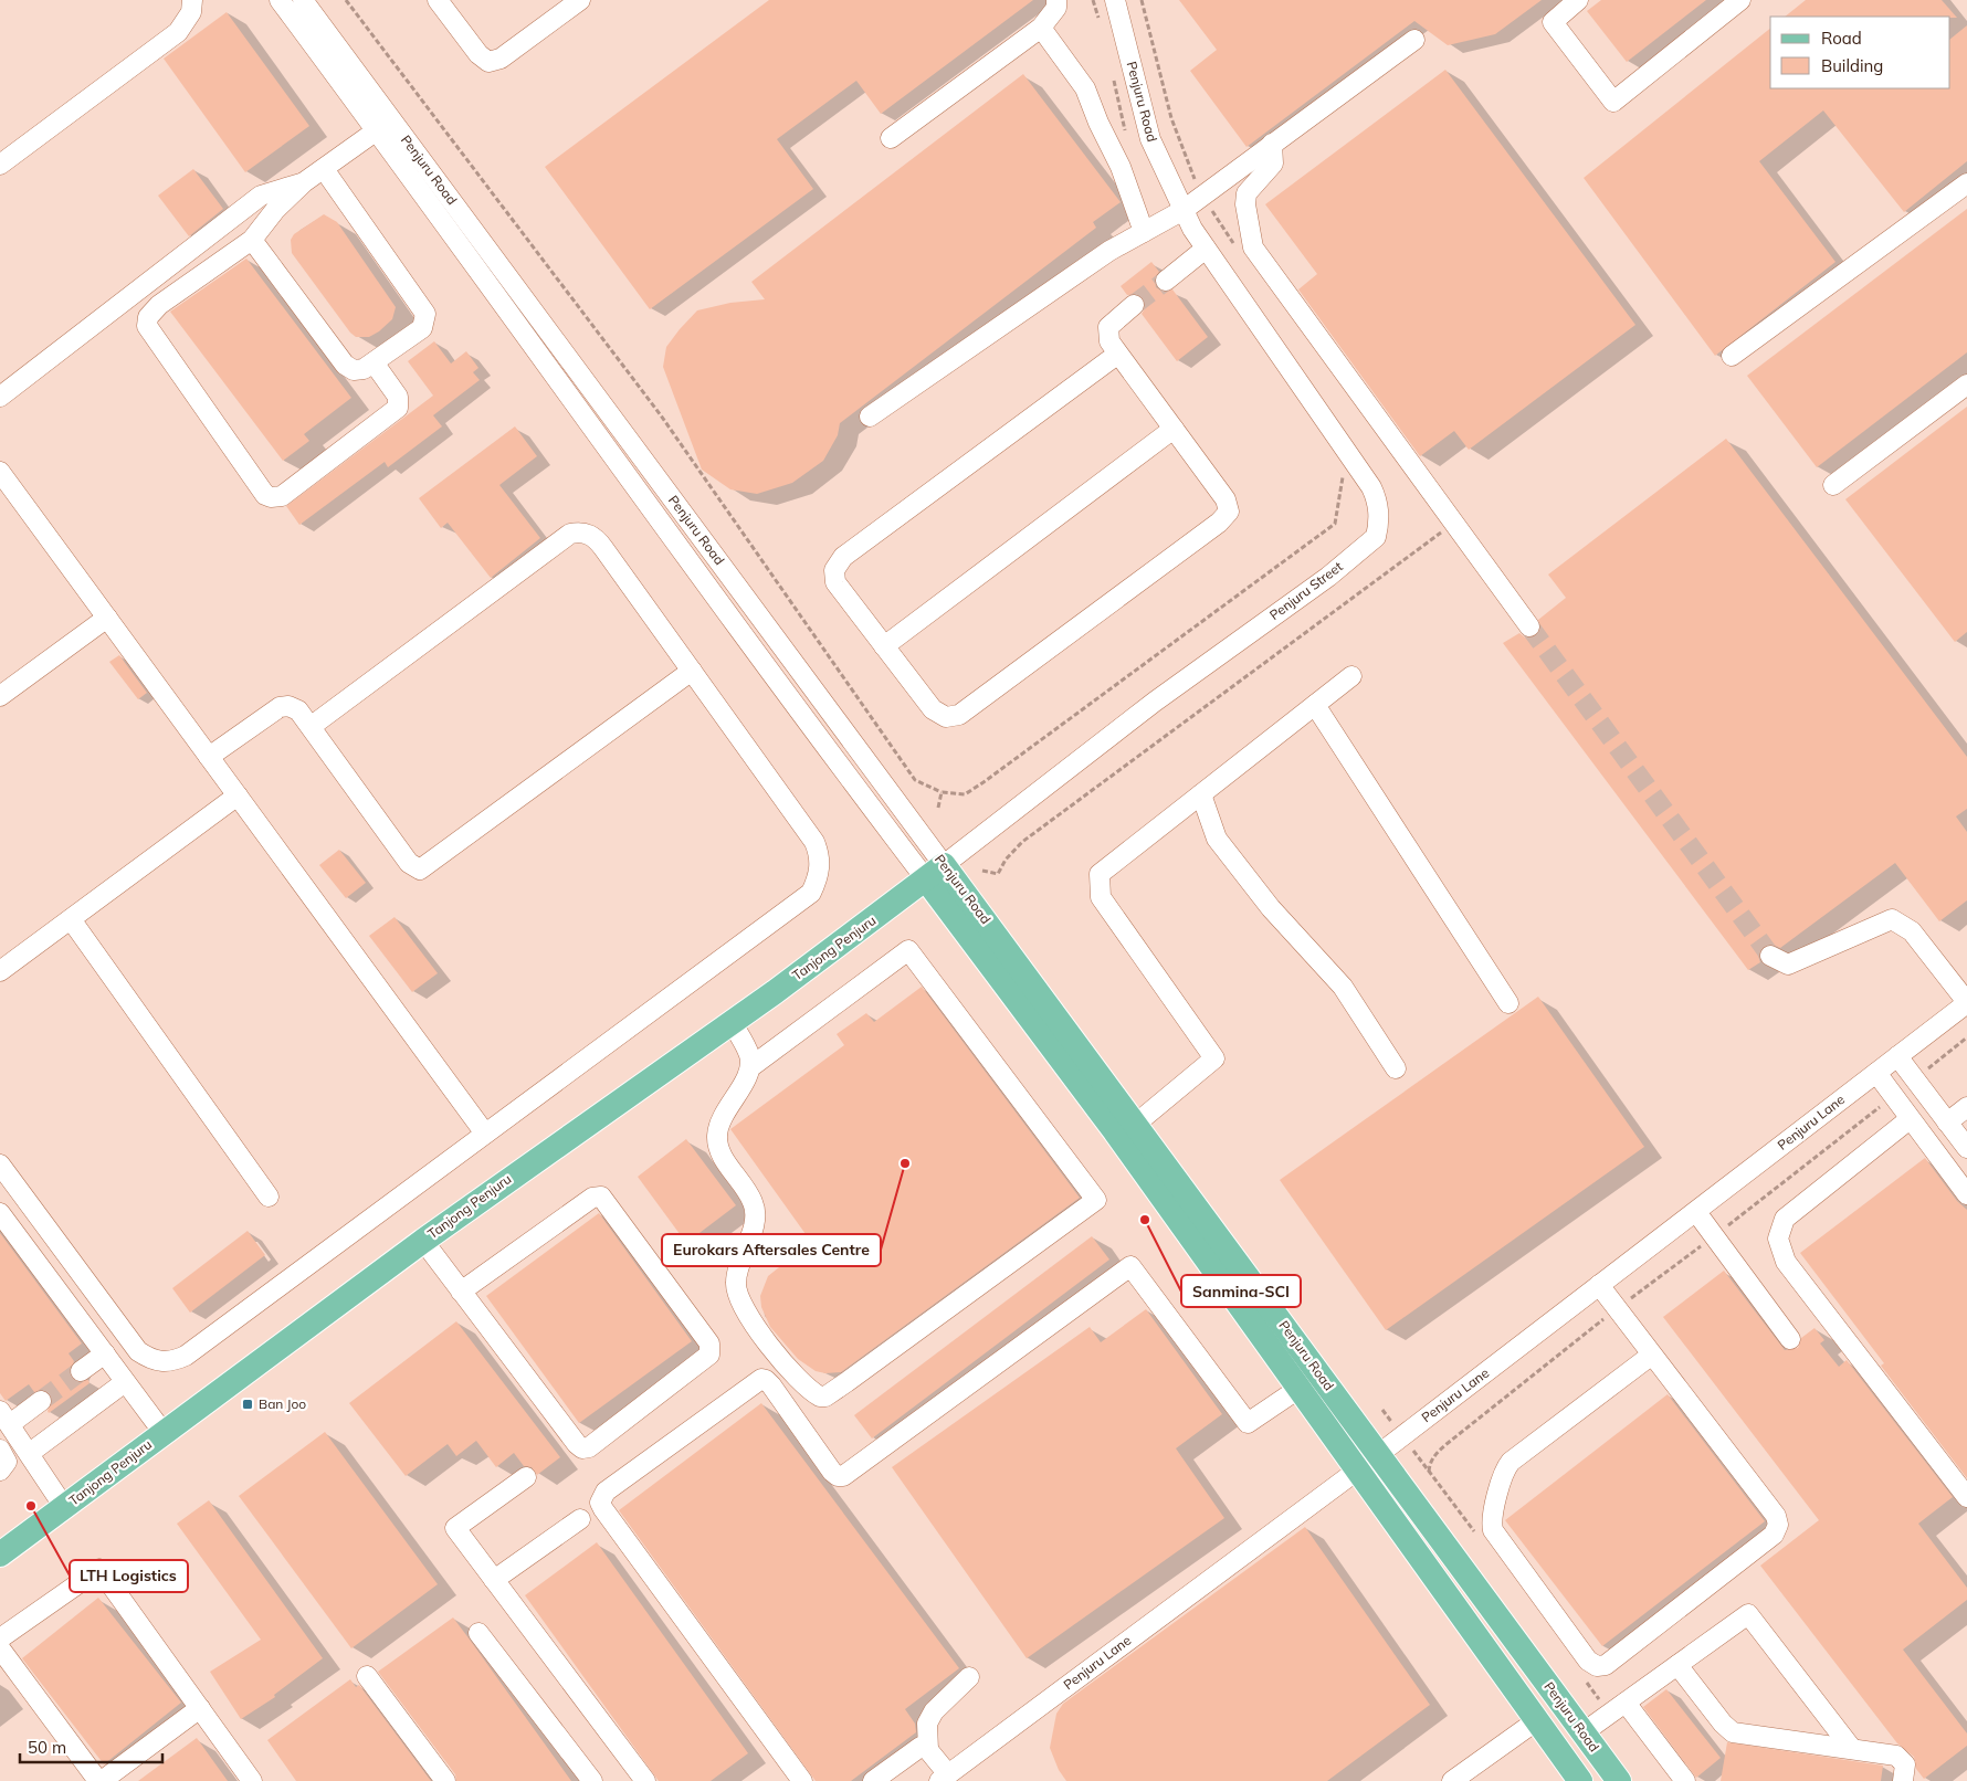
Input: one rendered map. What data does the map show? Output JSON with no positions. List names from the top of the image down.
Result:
{
  "streets": {
    "main road": ["Penjuru Road", "Tanjong Penjuru"],
    "street": ["Penjuru Street", "Penjuru Lane"]
  },
  "crossings": [
    ["Penjuru Road", "Penjuru Street"],
    ["Penjuru Road", "Tanjong Penjuru"],
    ["Penjuru Road", "Penjuru Lane"],
    ["Penjuru Street", "Tanjong Penjuru"]
  ],
  "places": {
    "other": ["Eurokars Aftersales Centre", "Sanmina-SCI", "LTH Logistics"],
    "transit": ["Ban Joo"]
  },
  "legend": ["Road", "Building"],
  "scale_bar": "50 m"
}
